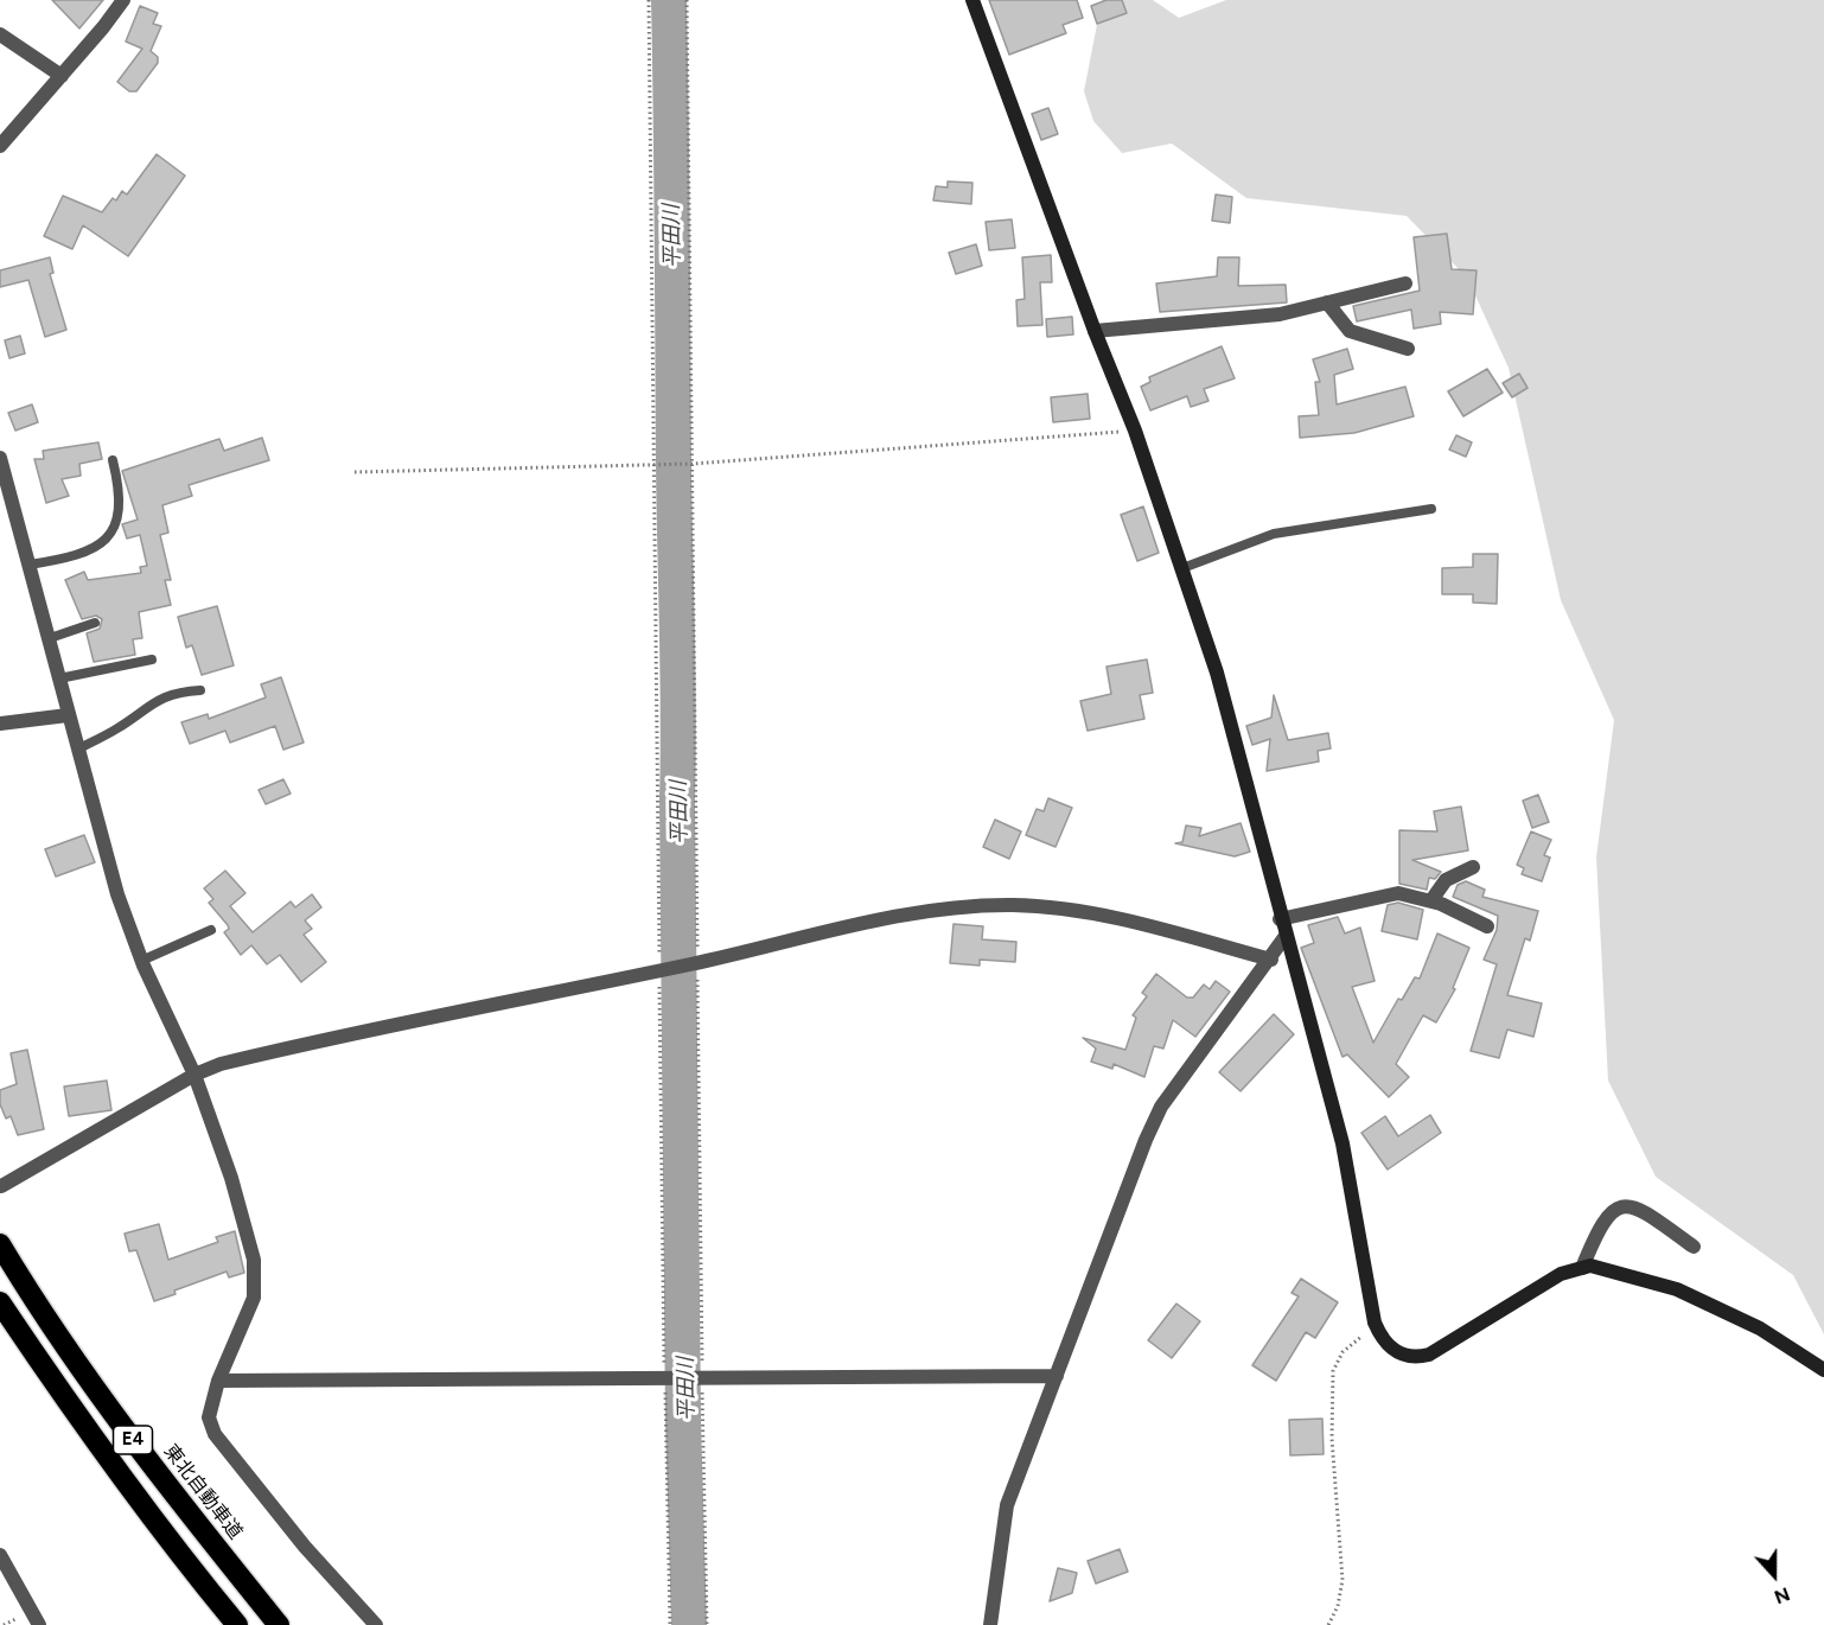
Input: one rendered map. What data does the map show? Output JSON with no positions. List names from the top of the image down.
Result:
{
  "streets": {
    "highway": ["E4", "東北自動車道"]
  },
  "water": ["平田川"],
  "north": "bottom"
}
